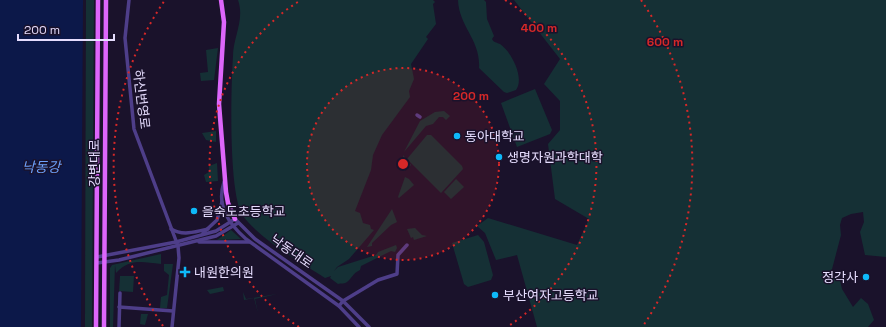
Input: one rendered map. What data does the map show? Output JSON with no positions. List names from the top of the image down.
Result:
{
  "streets": {
    "main road": ["강변대로", "낙동대로"],
    "street": ["하신번영로"]
  },
  "water": ["낙동강"],
  "places": {
    "other": [
      "동아대학교",
      "생명자원과학대학",
      "을숙도초등학교",
      "정각사",
      "부산여자고등학교"
    ],
    "health": ["내원한의원"]
  },
  "scale_bar": "200 m",
  "rings": ["400 m", "600 m", "200 m"]
}
